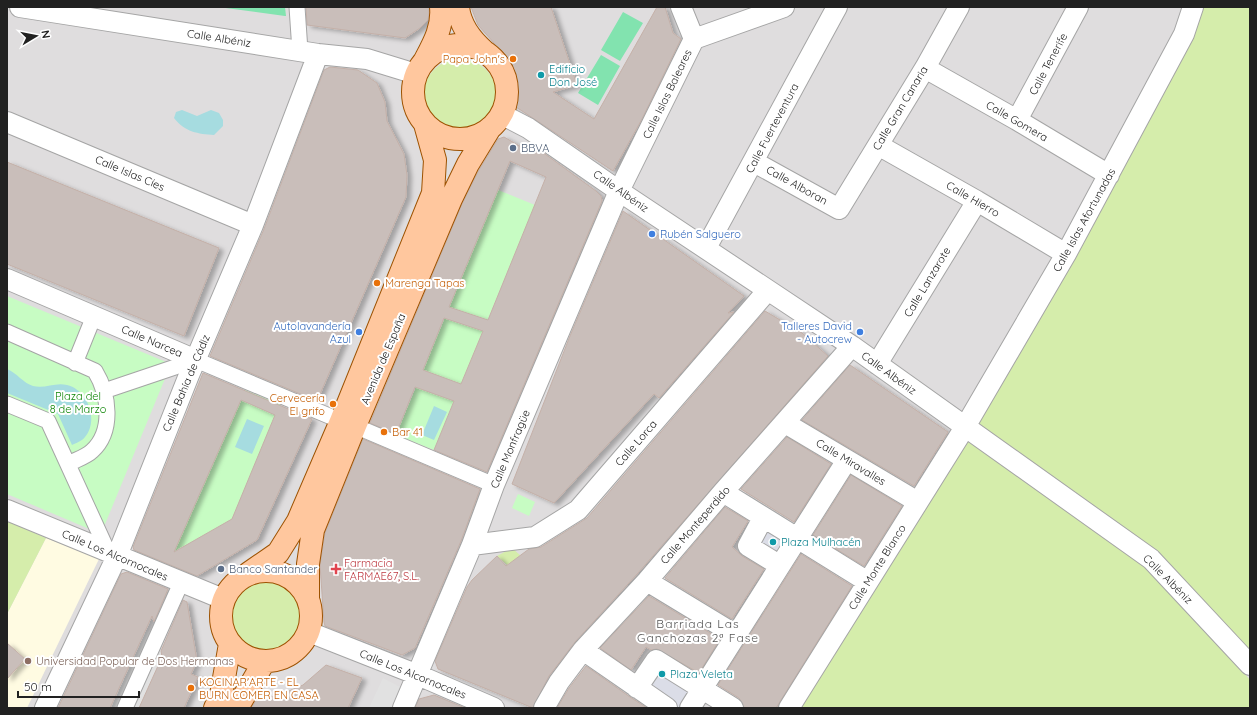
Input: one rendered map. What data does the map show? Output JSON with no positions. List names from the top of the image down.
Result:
{
  "streets": {
    "main road": ["Avenida de España"],
    "street": [
      "Calle Albéniz",
      "Calle Tenerife",
      "Calle Islas Baleares",
      "Calle Gran Canaria",
      "Calle Gomera",
      "Calle Fuerteventura",
      "Calle Islas Cíes",
      "Calle Alboran",
      "Calle Hierro",
      "Calle Islas Afortunadas",
      "Calle Lanzarote",
      "Calle Narcea",
      "Calle Bahía de Cádiz",
      "Calle Lorca",
      "Calle Monfragüe",
      "Calle Miravalles",
      "Calle Monteperdido",
      "Calle Los Alcornocales",
      "Calle Monte Blanco"
    ]
  },
  "crossings": [
    ["Calle Albéniz", "Calle Islas Baleares"],
    ["Calle Albéniz", "Calle Fuerteventura"],
    ["Calle Albéniz", "Calle Islas Afortunadas"],
    ["Calle Albéniz", "Calle Lanzarote"],
    ["Calle Albéniz", "Avenida de España"],
    ["Calle Albéniz", "Calle Bahía de Cádiz"],
    ["Calle Albéniz", "Calle Lorca"],
    ["Calle Albéniz", "Calle Monfragüe"],
    ["Calle Albéniz", "Calle Monteperdido"],
    ["Calle Albéniz", "Calle Monte Blanco"],
    ["Calle Tenerife", "Calle Gomera"],
    ["Calle Islas Baleares", "Calle Monfragüe"],
    ["Calle Gran Canaria", "Calle Gomera"],
    ["Calle Gran Canaria", "Calle Alboran"],
    ["Calle Gran Canaria", "Calle Hierro"],
    ["Calle Gomera", "Calle Islas Afortunadas"],
    ["Calle Fuerteventura", "Calle Alboran"],
    ["Calle Islas Cíes", "Calle Bahía de Cádiz"],
    ["Calle Hierro", "Calle Islas Afortunadas"],
    ["Calle Hierro", "Calle Lanzarote"],
    ["Calle Islas Afortunadas", "Calle Monte Blanco"],
    ["Calle Narcea", "Avenida de España"],
    ["Calle Narcea", "Calle Bahía de Cádiz"],
    ["Calle Narcea", "Calle Monfragüe"],
    ["Avenida de España", "Calle Los Alcornocales"],
    ["Calle Bahía de Cádiz", "Calle Los Alcornocales"],
    ["Calle Lorca", "Calle Monfragüe"],
    ["Calle Monfragüe", "Calle Los Alcornocales"],
    ["Calle Miravalles", "Calle Monteperdido"],
    ["Calle Miravalles", "Calle Monte Blanco"]
  ],
  "districts": ["Barriada Las Ganchozas 2ª Fase"],
  "parks": ["Plaza del 8 de Marzo"],
  "places": {
    "other": [
      "Papa John's",
      "Edificio Don José",
      "BBVA",
      "Rubén Salguero",
      "Marenga Tapas",
      "Autolavandería Azul",
      "Talleres David - Autocrew",
      "Cervecería El grifo",
      "Bar 41",
      "Plaza Mulhacén",
      "Banco Santander",
      "Universidad Popular de Dos Hermanas",
      "Plaza Veleta",
      "KOCINAR'ARTE - EL BURN COMER EN CASA"
    ],
    "health": ["Farmacia FARMAE67, S.L."]
  },
  "scale_bar": "50 m",
  "north": "right"
}
